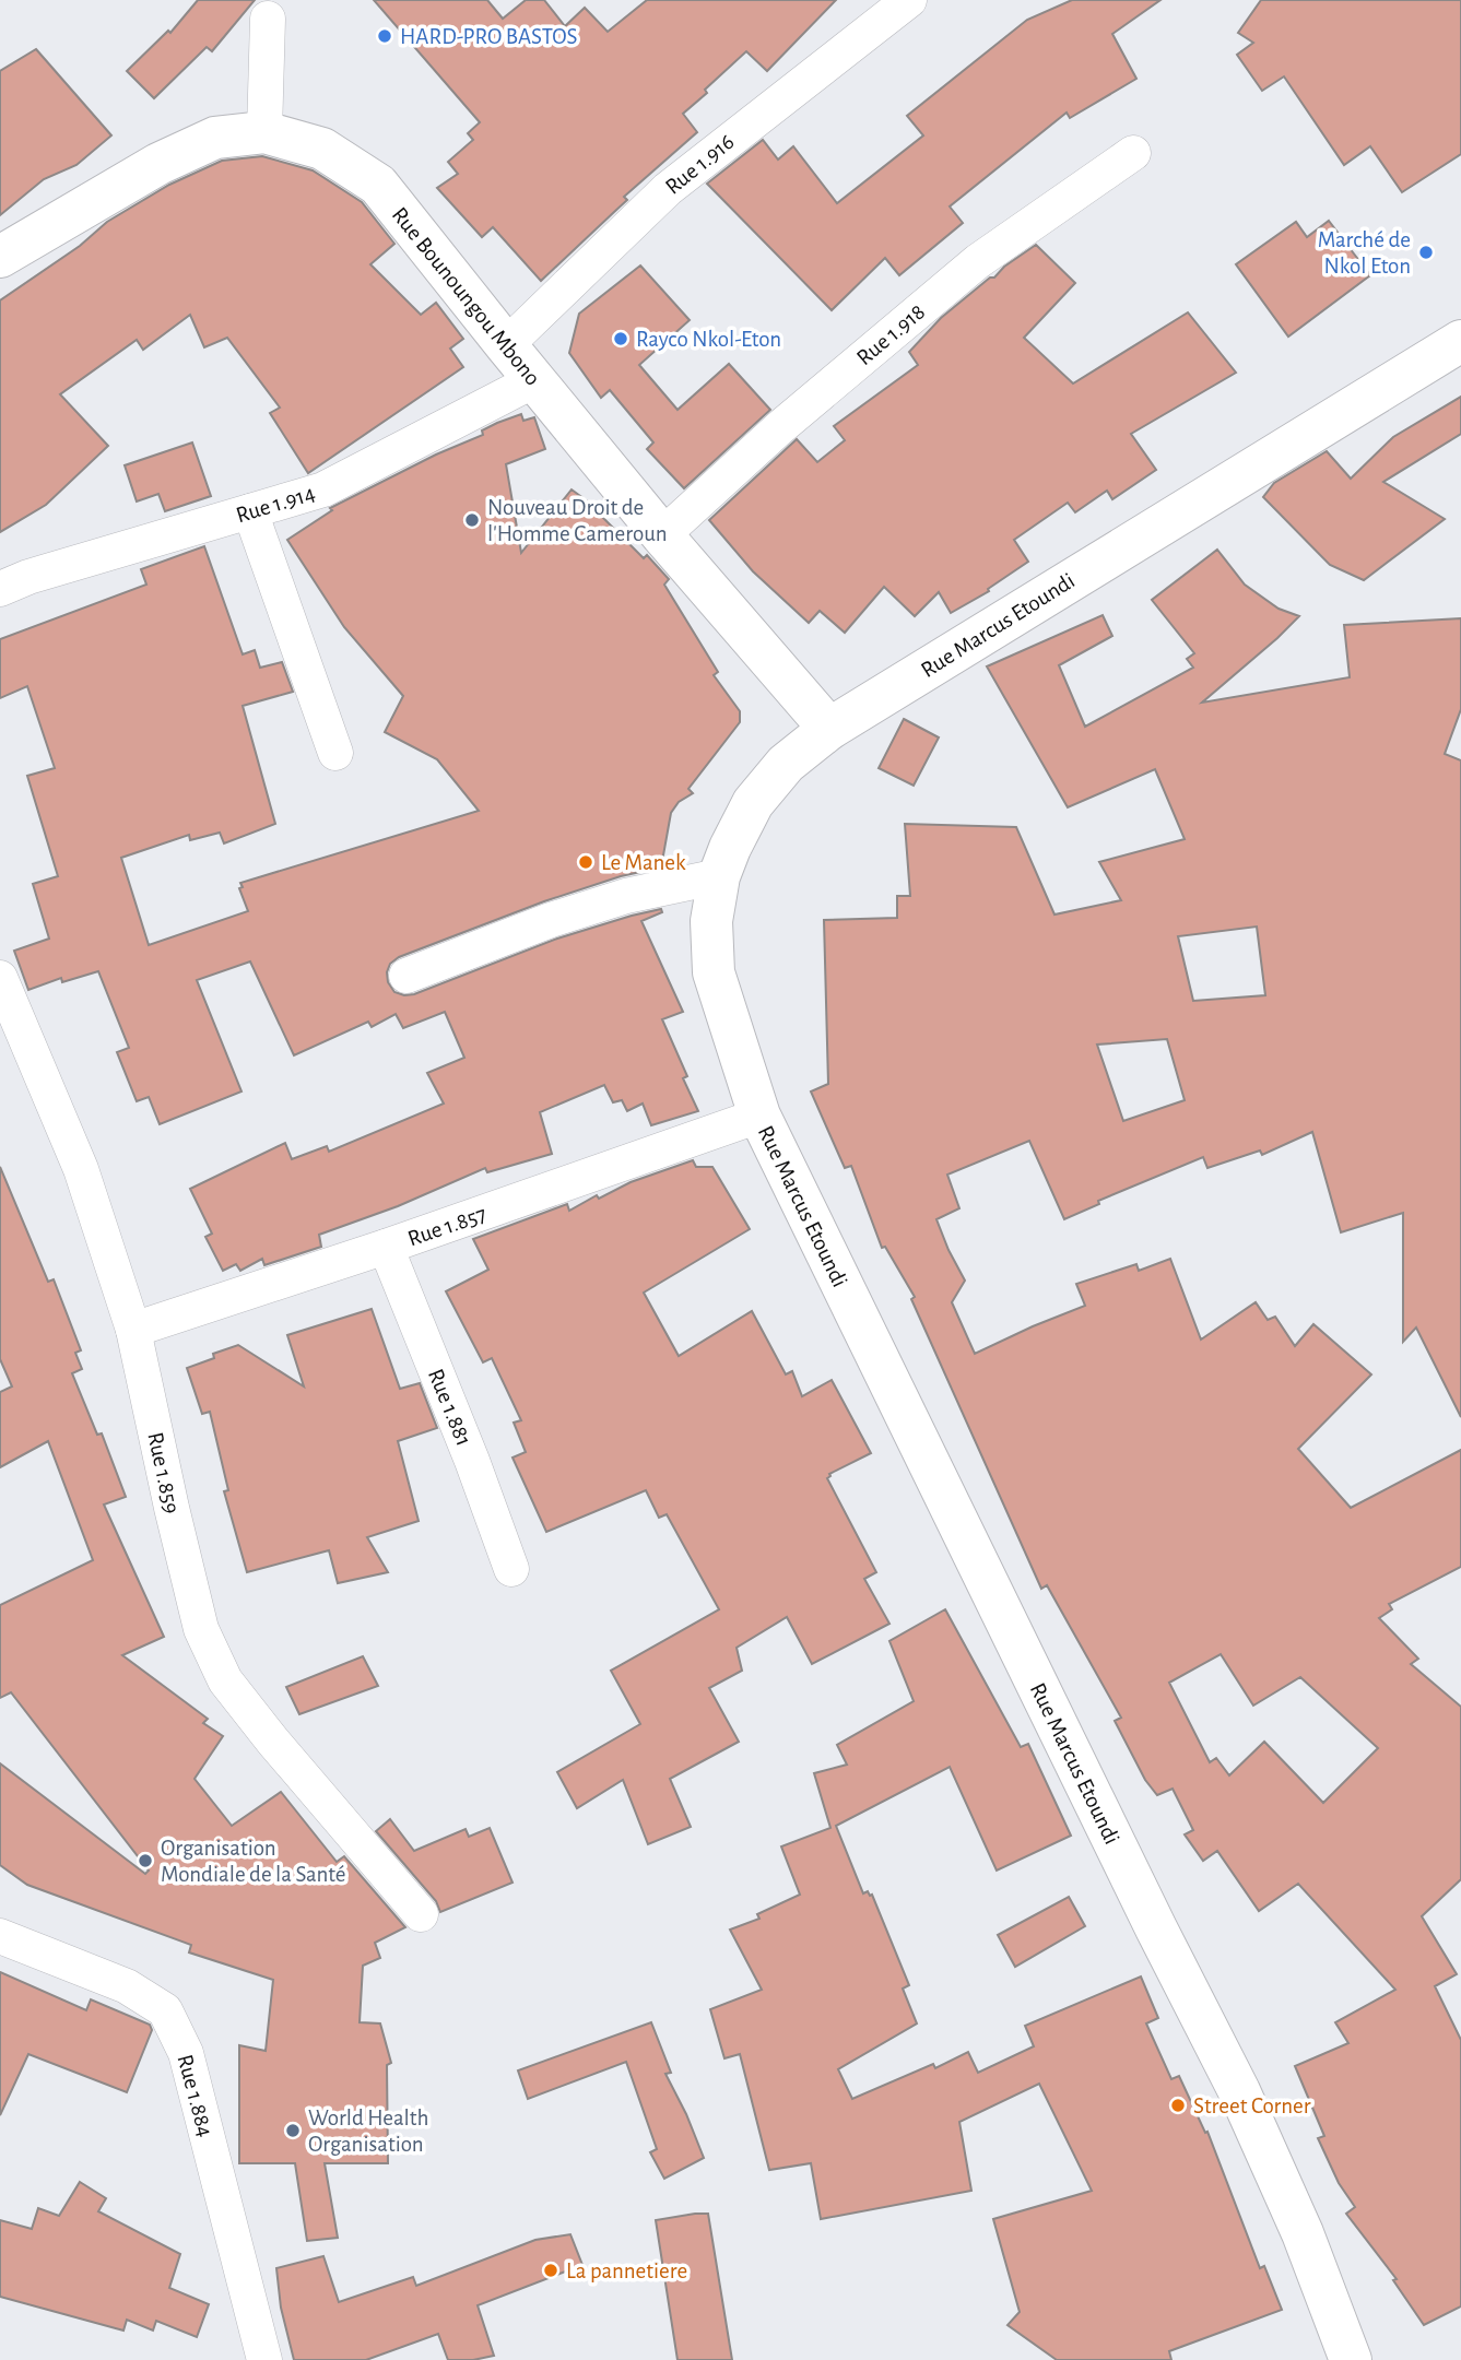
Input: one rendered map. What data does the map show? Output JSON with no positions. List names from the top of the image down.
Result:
{
  "streets": {
    "street": [
      "Rue 1.916",
      "Rue Bounoungou Mbono",
      "Rue 1.918",
      "Rue 1.914",
      "Rue Marcus Etoundi",
      "Rue 1.857",
      "Rue 1.881",
      "Rue 1.859",
      "Rue 1.884"
    ]
  },
  "crossings": [
    ["Rue 1.916", "Rue Bounoungou Mbono"],
    ["Rue Bounoungou Mbono", "Rue 1.918"],
    ["Rue Bounoungou Mbono", "Rue 1.914"],
    ["Rue Bounoungou Mbono", "Rue Marcus Etoundi"],
    ["Rue Marcus Etoundi", "Rue 1.857"],
    ["Rue 1.857", "Rue 1.881"],
    ["Rue 1.857", "Rue 1.859"]
  ],
  "places": [
    "HARD-PRO BASTOS",
    "Marché de Nkol Eton",
    "Rayco Nkol-Eton",
    "Nouveau Droit de l'Homme Cameroun",
    "Le Manek",
    "Organisation Mondiale de la Santé",
    "Street Corner",
    "World Health Organisation",
    "La pannetiere"
  ]
}
